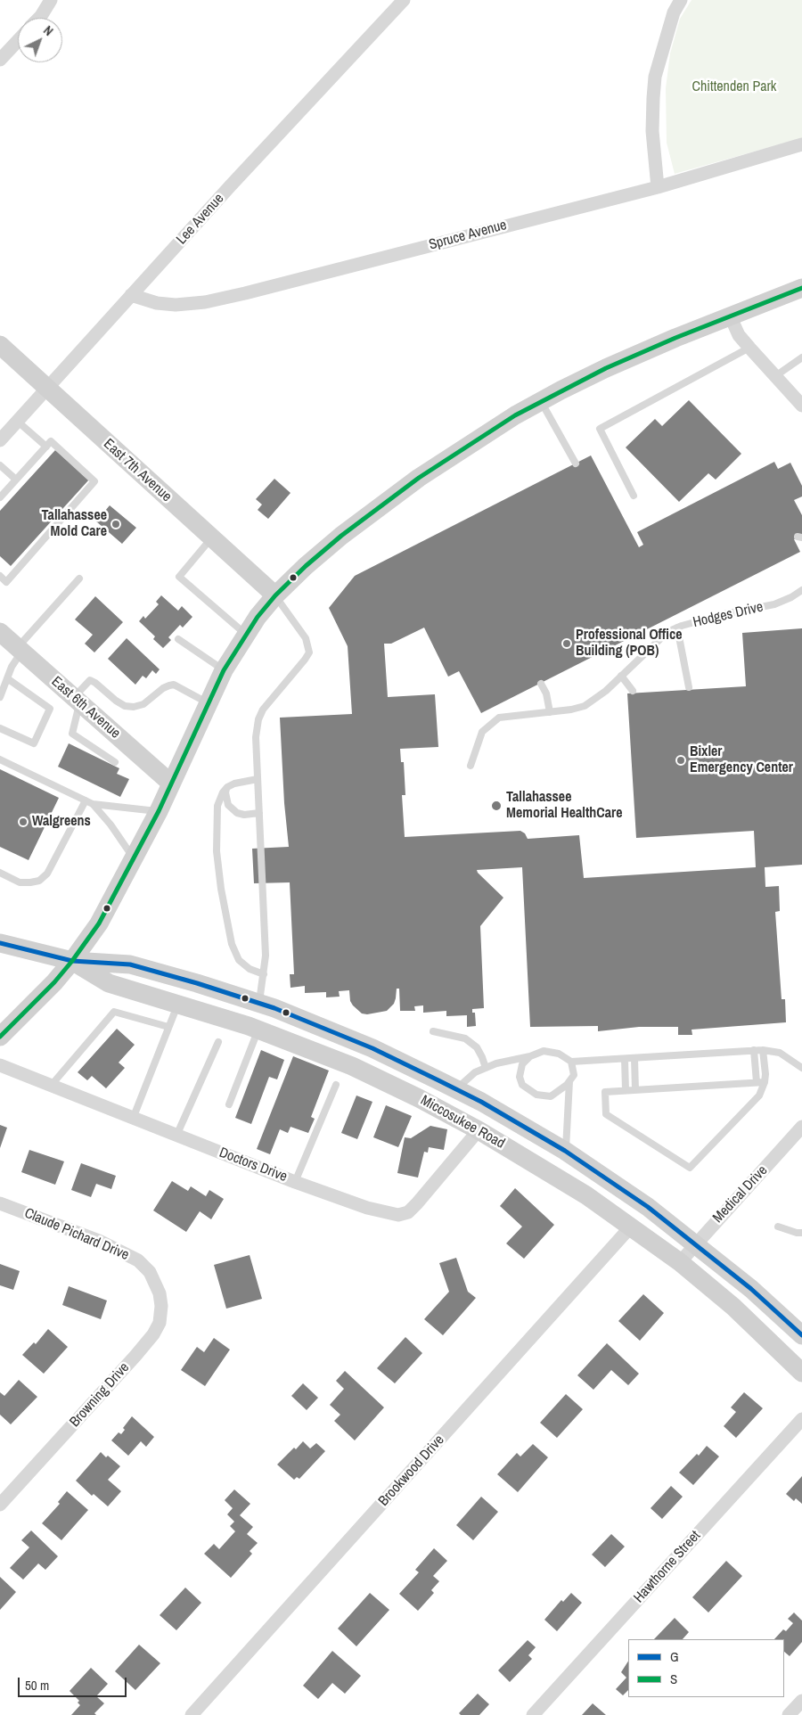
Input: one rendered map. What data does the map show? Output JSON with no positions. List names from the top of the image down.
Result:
{
  "streets": {
    "street": [
      "Lee Avenue",
      "Spruce Avenue",
      "East 7th Avenue",
      "East 6th Avenue",
      "Miccosukee Road",
      "Doctors Drive",
      "Medical Drive",
      "Claude Pichard Drive",
      "Browning Drive",
      "Brookwood Drive",
      "Hawthorne Street"
    ],
    "lane": ["Hodges Drive"]
  },
  "crossings": [
    ["Lee Avenue", "Spruce Avenue"],
    ["Lee Avenue", "East 7th Avenue"],
    ["Miccosukee Road", "Doctors Drive"],
    ["Miccosukee Road", "Medical Drive"],
    ["Miccosukee Road", "Brookwood Drive"],
    ["Claude Pichard Drive", "Browning Drive"]
  ],
  "parks": ["Chittenden Park"],
  "places": [
    "Tallahassee Mold Care",
    "Professional Office Building (POB)",
    "Bixler Emergency Center",
    "Tallahassee Memorial HealthCare",
    "Walgreens"
  ],
  "lines": ["transit line S", "transit line G"],
  "legend": ["G", "S"],
  "scale_bar": "50 m",
  "north": "top right"
}
